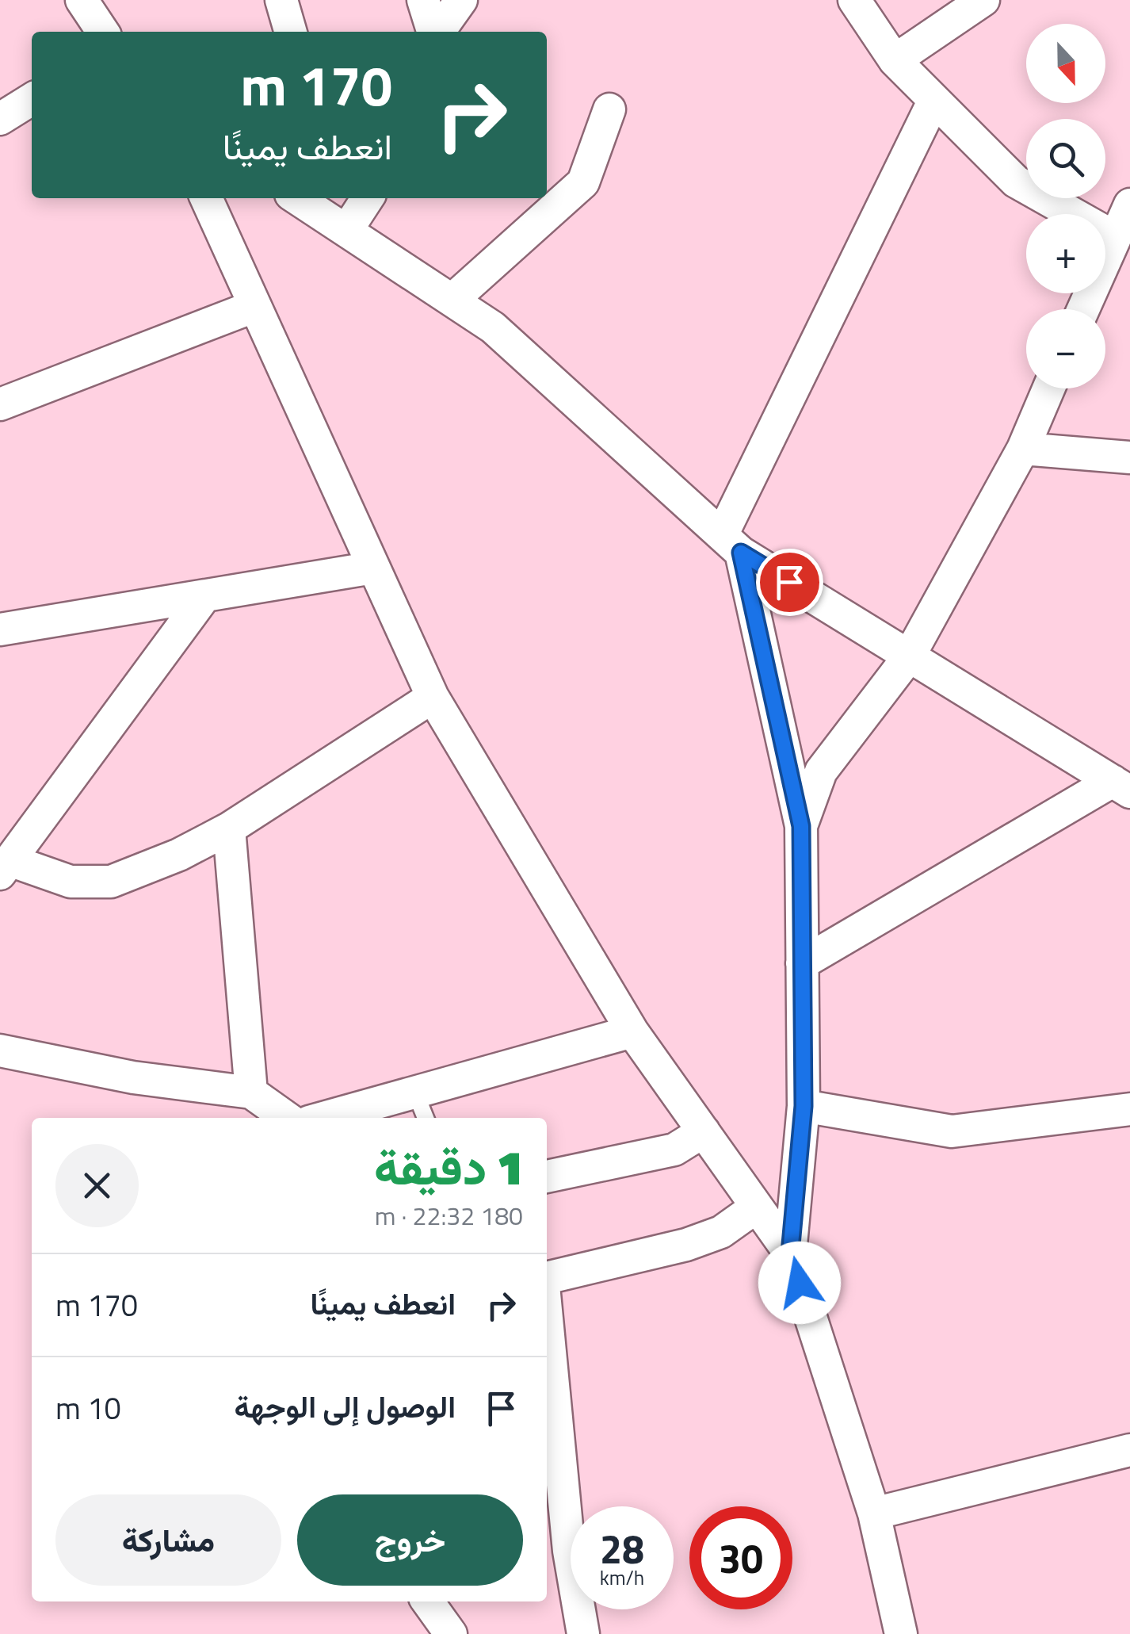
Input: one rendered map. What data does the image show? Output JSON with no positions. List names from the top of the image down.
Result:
{
  "north": "bottom",
  "page": {
    "map_buttons": ["+", "−"],
    "turn": ["170 m", "انعطف يمينًا"],
    "heading": ["1 دقيقة", "180 m · 22:32"],
    "list": [
      {
        "name": "انعطف يمينًا",
        "value": "170 m"
      },
      {
        "name": "الوصول إلى الوجهة",
        "value": "10 m"
      }
    ],
    "buttons": ["خروج", "مشاركة"],
    "speed": "28 km/h",
    "limit": "30"
  }
}
